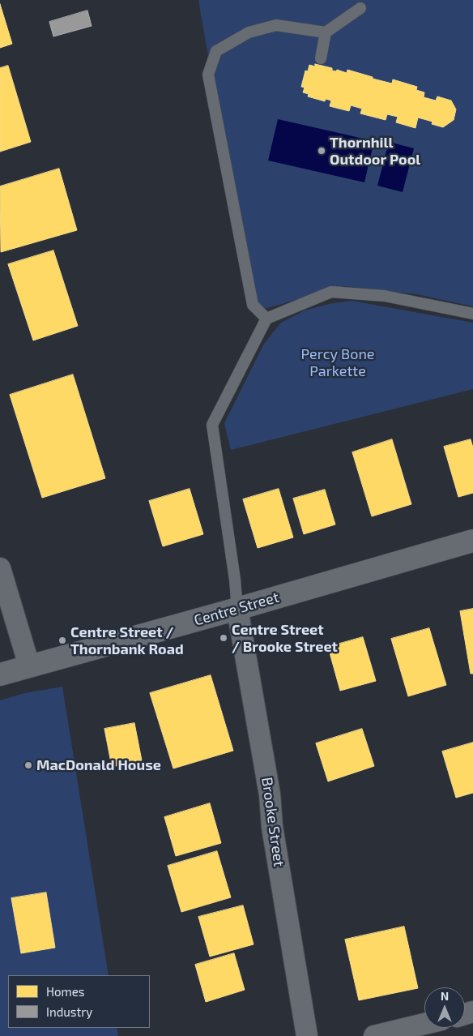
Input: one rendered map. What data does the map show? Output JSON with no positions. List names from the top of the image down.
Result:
{
  "streets": {
    "main road": ["Centre Street"],
    "street": ["Brooke Street"]
  },
  "crossings": [
    ["Centre Street", "Brooke Street"]
  ],
  "parks": ["Percy Bone Parkette"],
  "places": [
    "Thornhill Outdoor Pool",
    "Centre Street / Brooke Street",
    "Centre Street / Thornbank Road",
    "MacDonald House"
  ],
  "legend": ["Homes", "Industry"],
  "north": "top"
}
